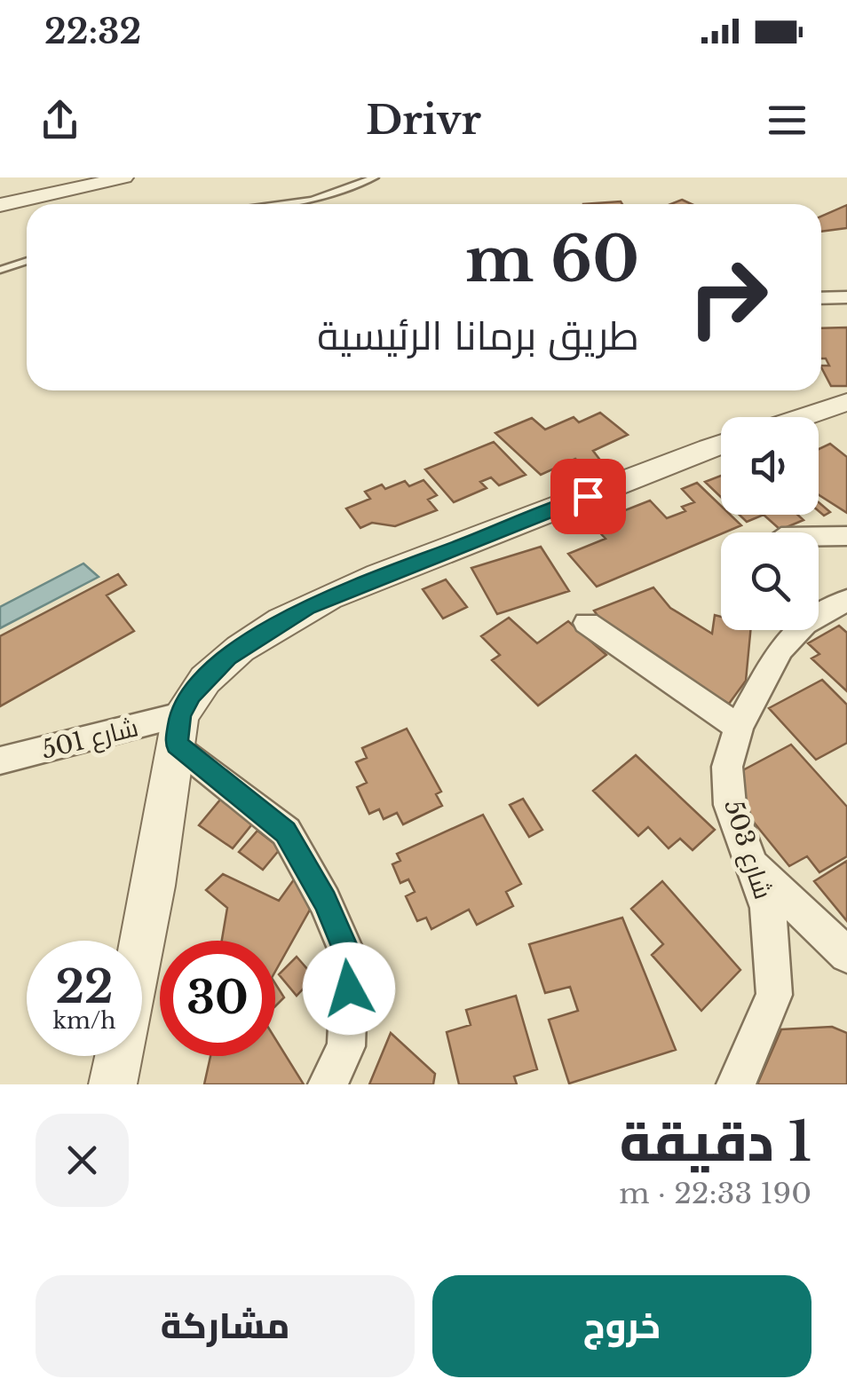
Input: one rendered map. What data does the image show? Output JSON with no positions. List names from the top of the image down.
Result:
{
  "streets": {
    "street": ["شارع 501", "شارع 503"]
  },
  "page": {
    "status": "22:32",
    "header": "Drivr",
    "turn": ["60 m", "طريق برمانا الرئيسية"],
    "speed": "22 km/h",
    "limit": "30",
    "heading": ["1 دقيقة", "190 m · 22:33"],
    "buttons": ["خروج", "مشاركة"]
  }
}
